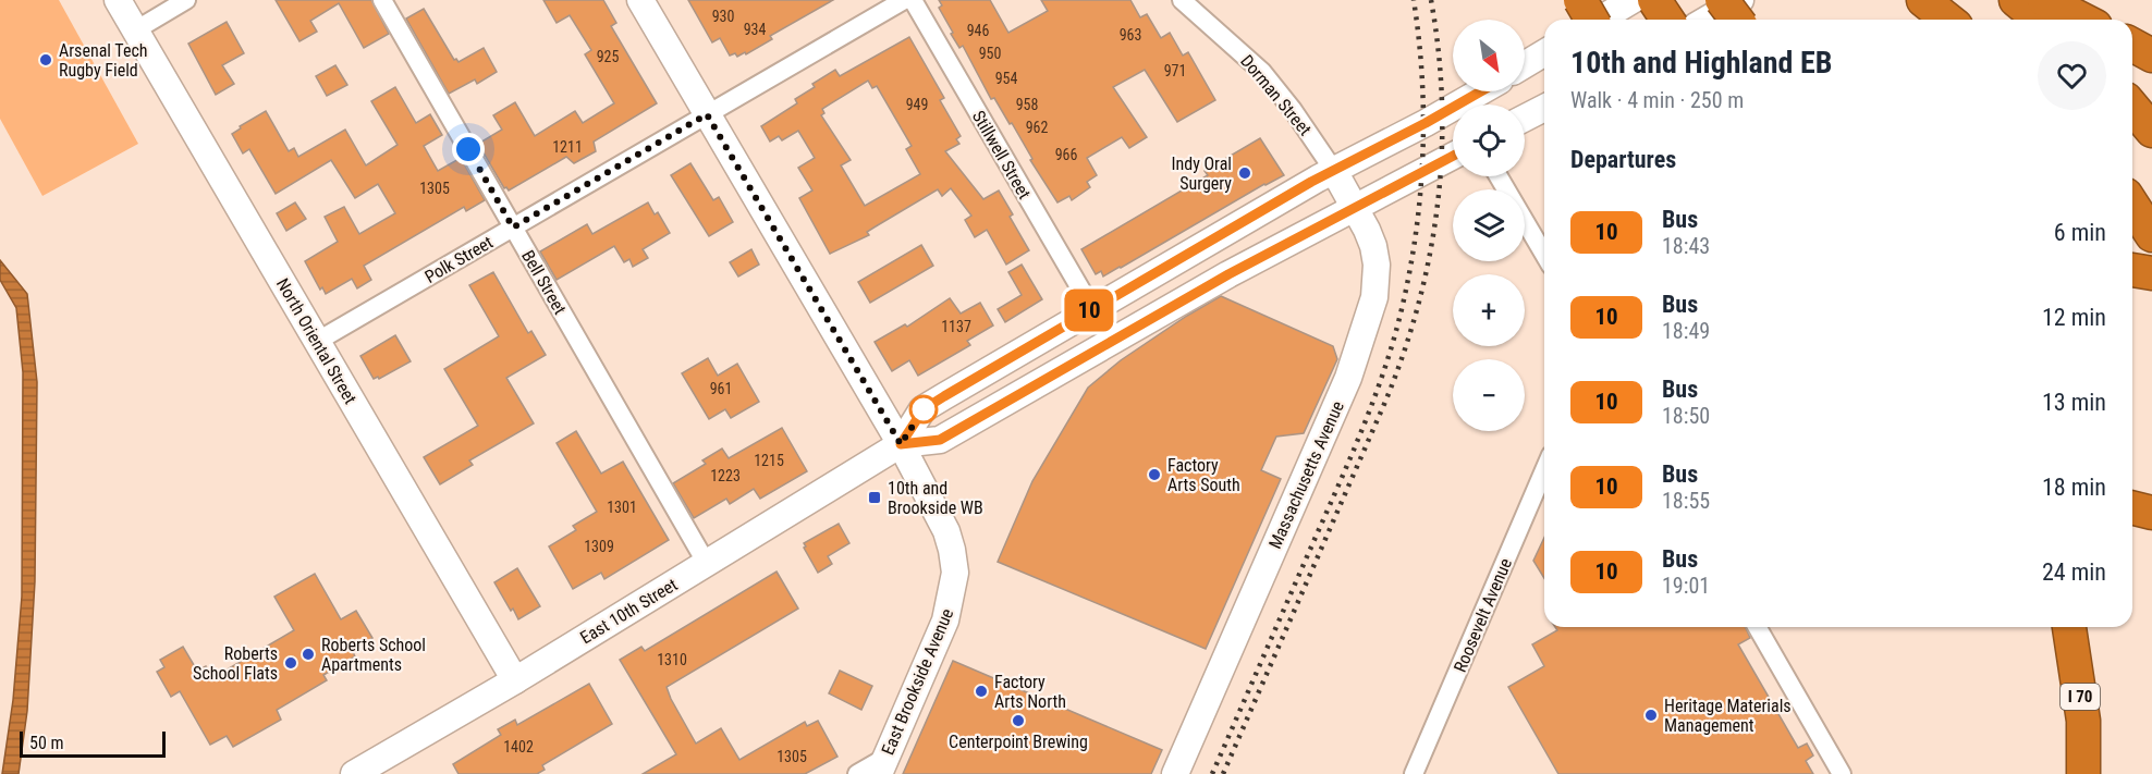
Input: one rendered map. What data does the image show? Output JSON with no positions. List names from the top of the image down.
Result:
{
  "streets": {
    "highway": ["I 70"],
    "street": [
      "Dorman Street",
      "Stillwell Street",
      "Polk Street",
      "Bell Street",
      "North Oriental Street",
      "Massachusetts Avenue",
      "East 10th Street",
      "Roosevelt Avenue",
      "East Brookside Avenue"
    ]
  },
  "crossings": [
    ["Dorman Street", "Massachusetts Avenue"],
    ["Dorman Street", "East 10th Street"],
    ["Stillwell Street", "East 10th Street"],
    ["Polk Street", "Bell Street"],
    ["Polk Street", "North Oriental Street"],
    ["Polk Street", "East Brookside Avenue"],
    ["Bell Street", "East 10th Street"],
    ["North Oriental Street", "East 10th Street"],
    ["Massachusetts Avenue", "East 10th Street"],
    ["East 10th Street", "East Brookside Avenue"]
  ],
  "places": {
    "other": [
      "Arsenal Tech Rugby Field",
      "Indy Oral Surgery",
      "Factory Arts South",
      "Roberts School Apartments",
      "Roberts School Flats",
      "Factory Arts North",
      "Heritage Materials Management",
      "Centerpoint Brewing"
    ],
    "transit": ["10th and Brookside WB"]
  },
  "lines": ["bus line 10"],
  "house_numbers": [
    "930",
    "934",
    "946",
    "963",
    "950",
    "925",
    "971",
    "954",
    "949",
    "958",
    "962",
    "1211",
    "966",
    "1305",
    "1137",
    "961",
    "1215",
    "1223",
    "1301",
    "1309",
    "1310",
    "1402",
    "1305"
  ],
  "scale_bar": "50 m",
  "north": "bottom right",
  "page": {
    "on_map": "10",
    "map_buttons": ["+", "−"],
    "heading": [
      ["10th and Highland EB", "Walk · 4 min · 250 m"],
      "Departures"
    ],
    "list": [
      {
        "mark": "10",
        "name": "Bus",
        "note": "18:43",
        "value": "6 min"
      },
      {
        "mark": "10",
        "name": "Bus",
        "note": "18:49",
        "value": "12 min"
      },
      {
        "mark": "10",
        "name": "Bus",
        "note": "18:50",
        "value": "13 min"
      },
      {
        "mark": "10",
        "name": "Bus",
        "note": "18:55",
        "value": "18 min"
      },
      {
        "mark": "10",
        "name": "Bus",
        "note": "19:01",
        "value": "24 min"
      }
    ],
    "scale": "50 m"
  }
}
